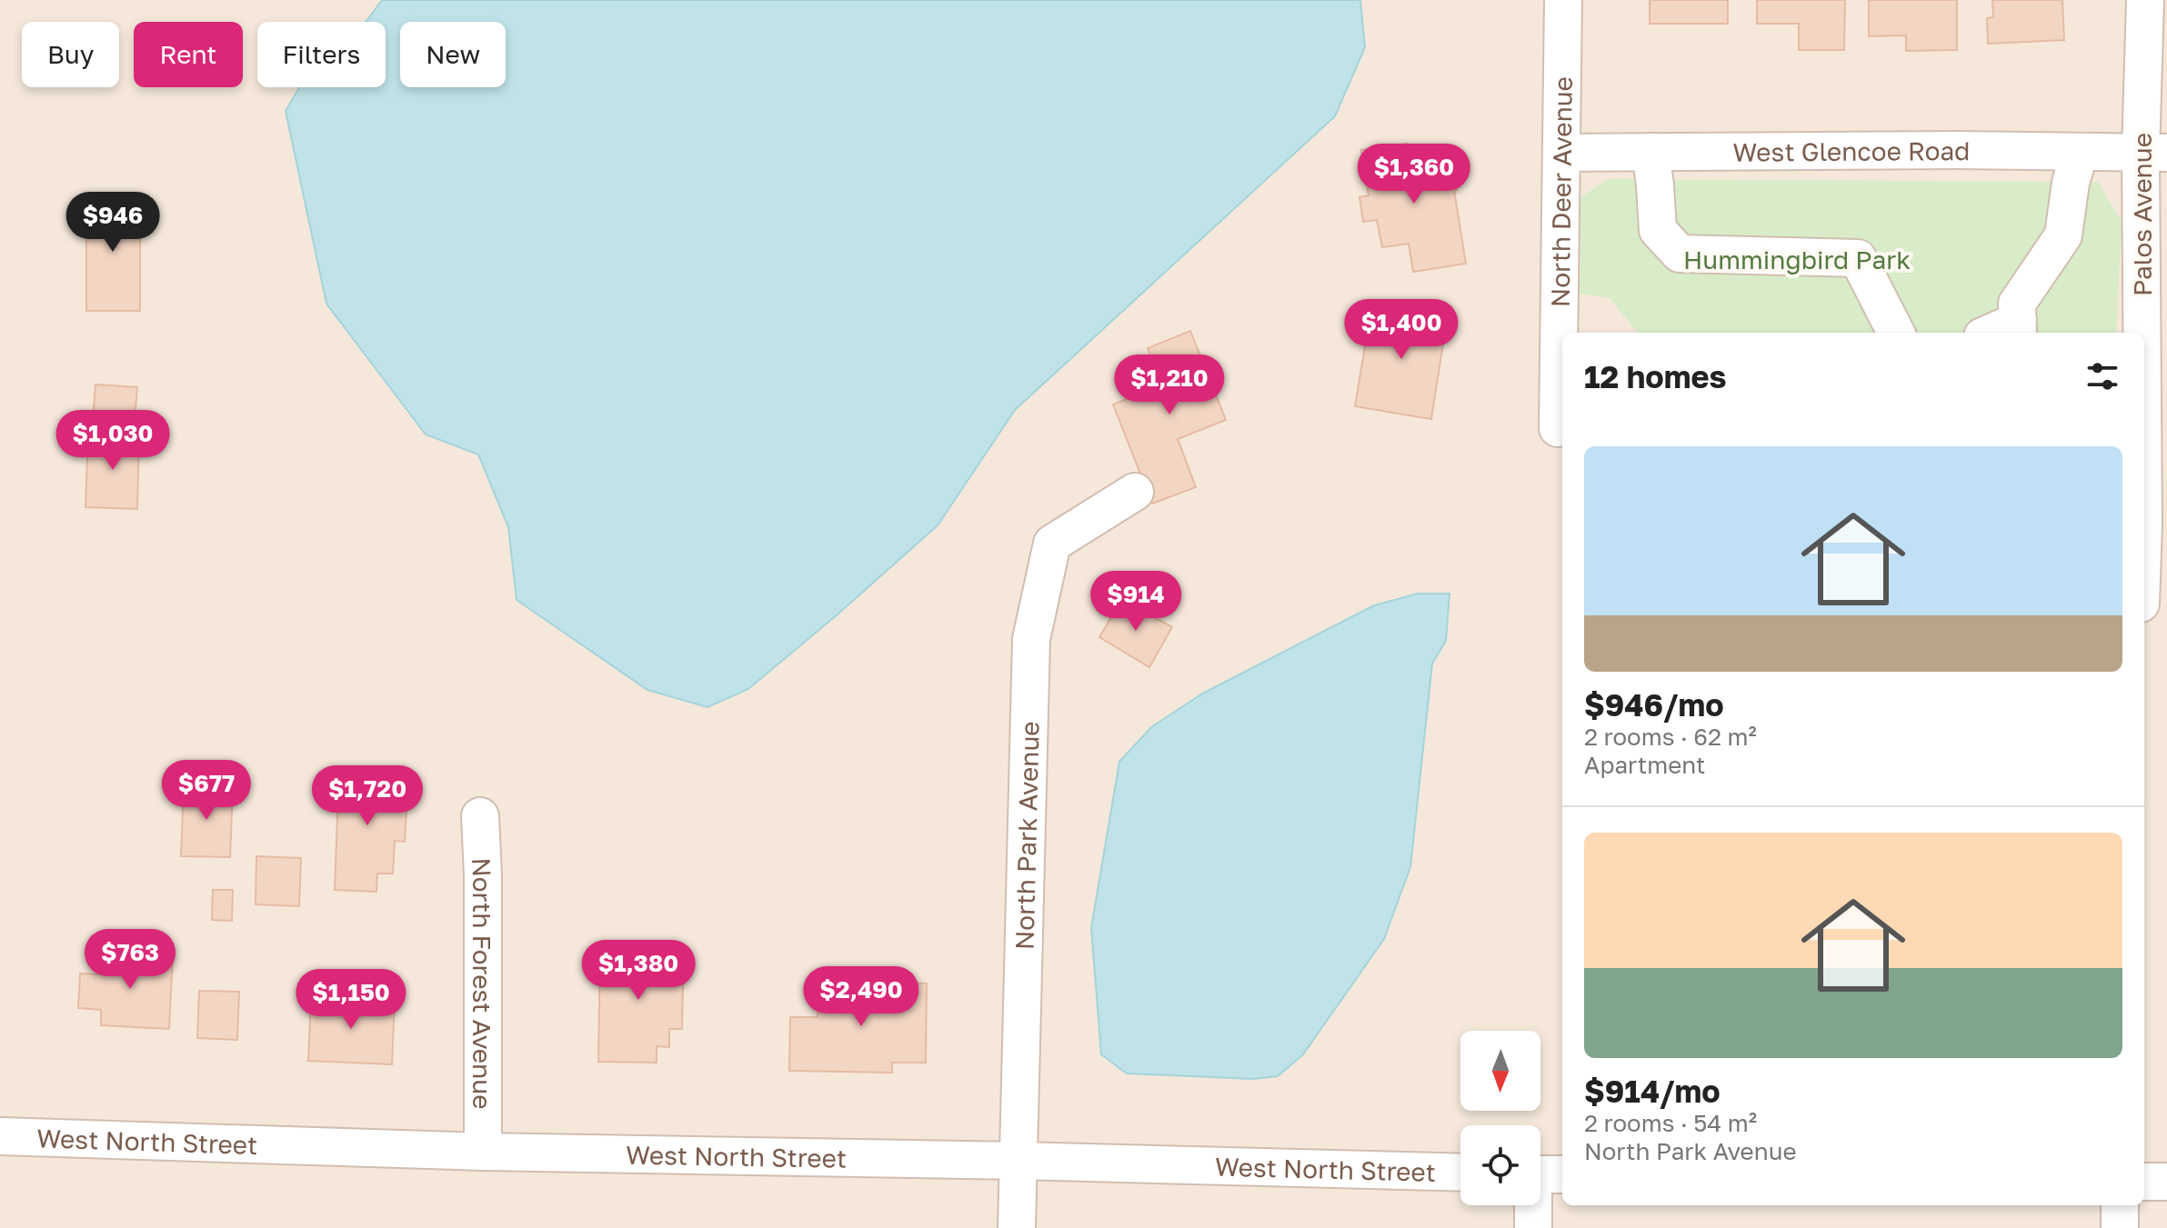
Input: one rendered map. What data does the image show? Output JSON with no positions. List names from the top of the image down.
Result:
{
  "streets": {
    "street": [
      "West Glencoe Road",
      "North Deer Avenue",
      "Palos Avenue",
      "North Park Avenue",
      "North Forest Avenue",
      "West North Street"
    ]
  },
  "crossings": [
    ["West Glencoe Road", "North Deer Avenue"],
    ["West Glencoe Road", "Palos Avenue"],
    ["North Park Avenue", "West North Street"],
    ["North Forest Avenue", "West North Street"]
  ],
  "parks": ["Hummingbird Park"],
  "north": "bottom",
  "page": {
    "chip": [
      "Buy",
      "Rent",
      "Filters",
      "New"
    ],
    "price": [
      "$1,360",
      "$946",
      "$1,400",
      "$1,210",
      "$1,030",
      "$914",
      "$677",
      "$1,720",
      "$763",
      "$1,380",
      "$2,490",
      "$1,150"
    ],
    "heading": "12 homes",
    "list": [
      {
        "name": "$946/mo",
        "note": "2 rooms · 62 m² · Apartment"
      },
      {
        "name": "$914/mo",
        "note": "2 rooms · 54 m² · North Park Avenue"
      }
    ]
  }
}
